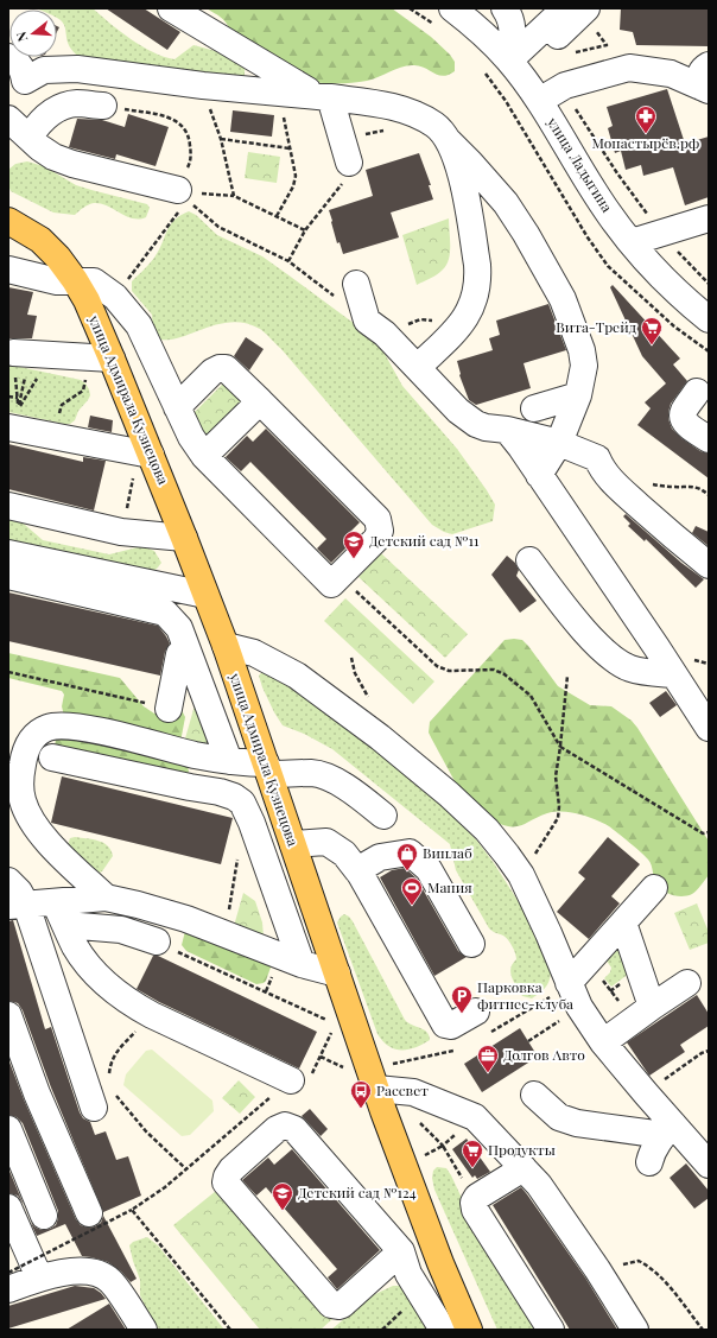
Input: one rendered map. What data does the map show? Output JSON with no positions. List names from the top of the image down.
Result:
{
  "streets": {
    "main road": ["улица Адмирала Кузнецова"],
    "street": ["улица Ладыгина"]
  },
  "places": {
    "pharmacy": ["Монастырёв.рф"],
    "supermarket": ["Вита-Трейд", "Продукты"],
    "school or university": ["Детский сад №11", "Детский сад №124"],
    "shop": ["Винлаб"],
    "sports": ["Мания"],
    "parking": ["Парковка фитнес-клуба"],
    "office": ["Долгов Авто"],
    "bus stop": ["Рассвет"]
  },
  "north": "left"
}
